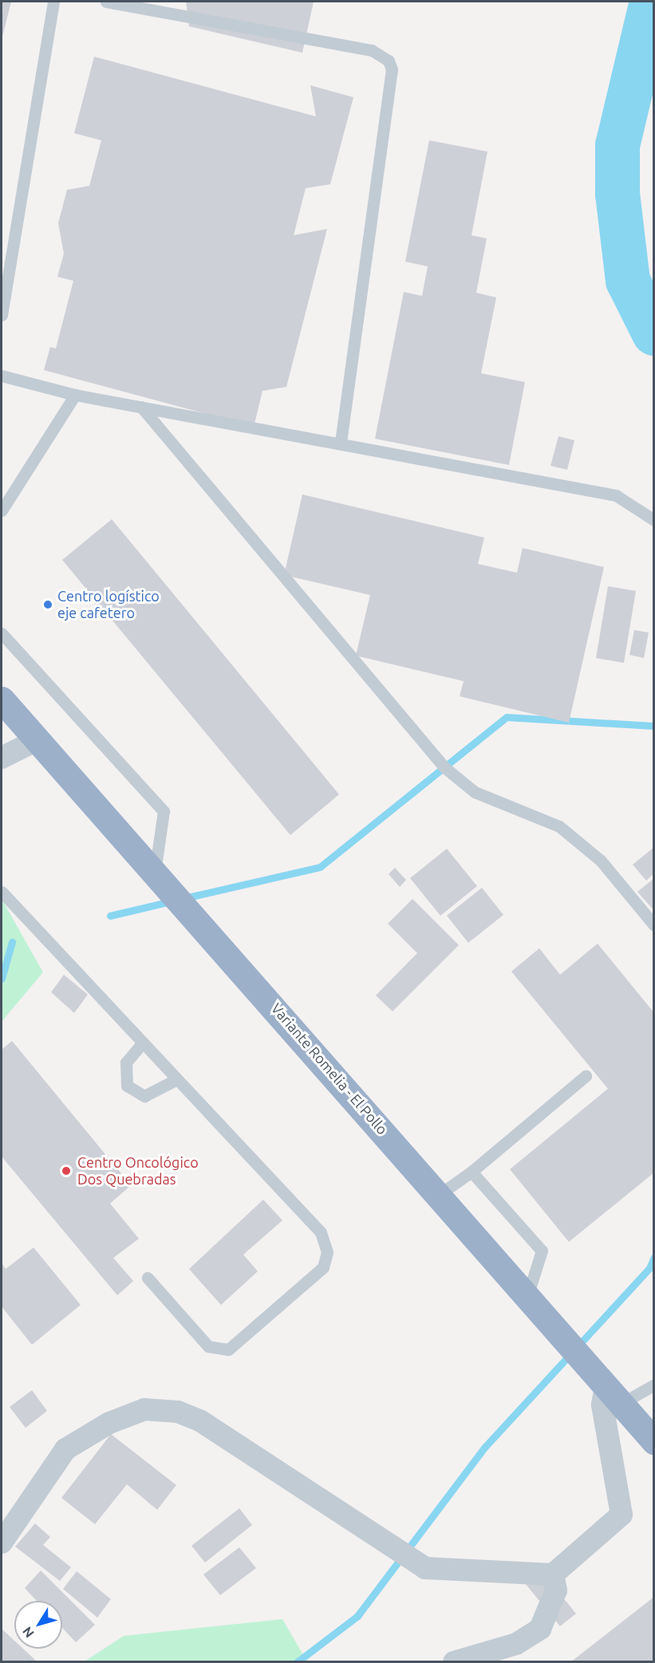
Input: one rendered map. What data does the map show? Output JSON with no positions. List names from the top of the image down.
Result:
{
  "streets": {
    "highway": ["Variante Romelia - El Pollo"]
  },
  "places": ["Centro logístico eje cafetero", "Centro Oncológico Dos Quebradas"],
  "north": "bottom left"
}
